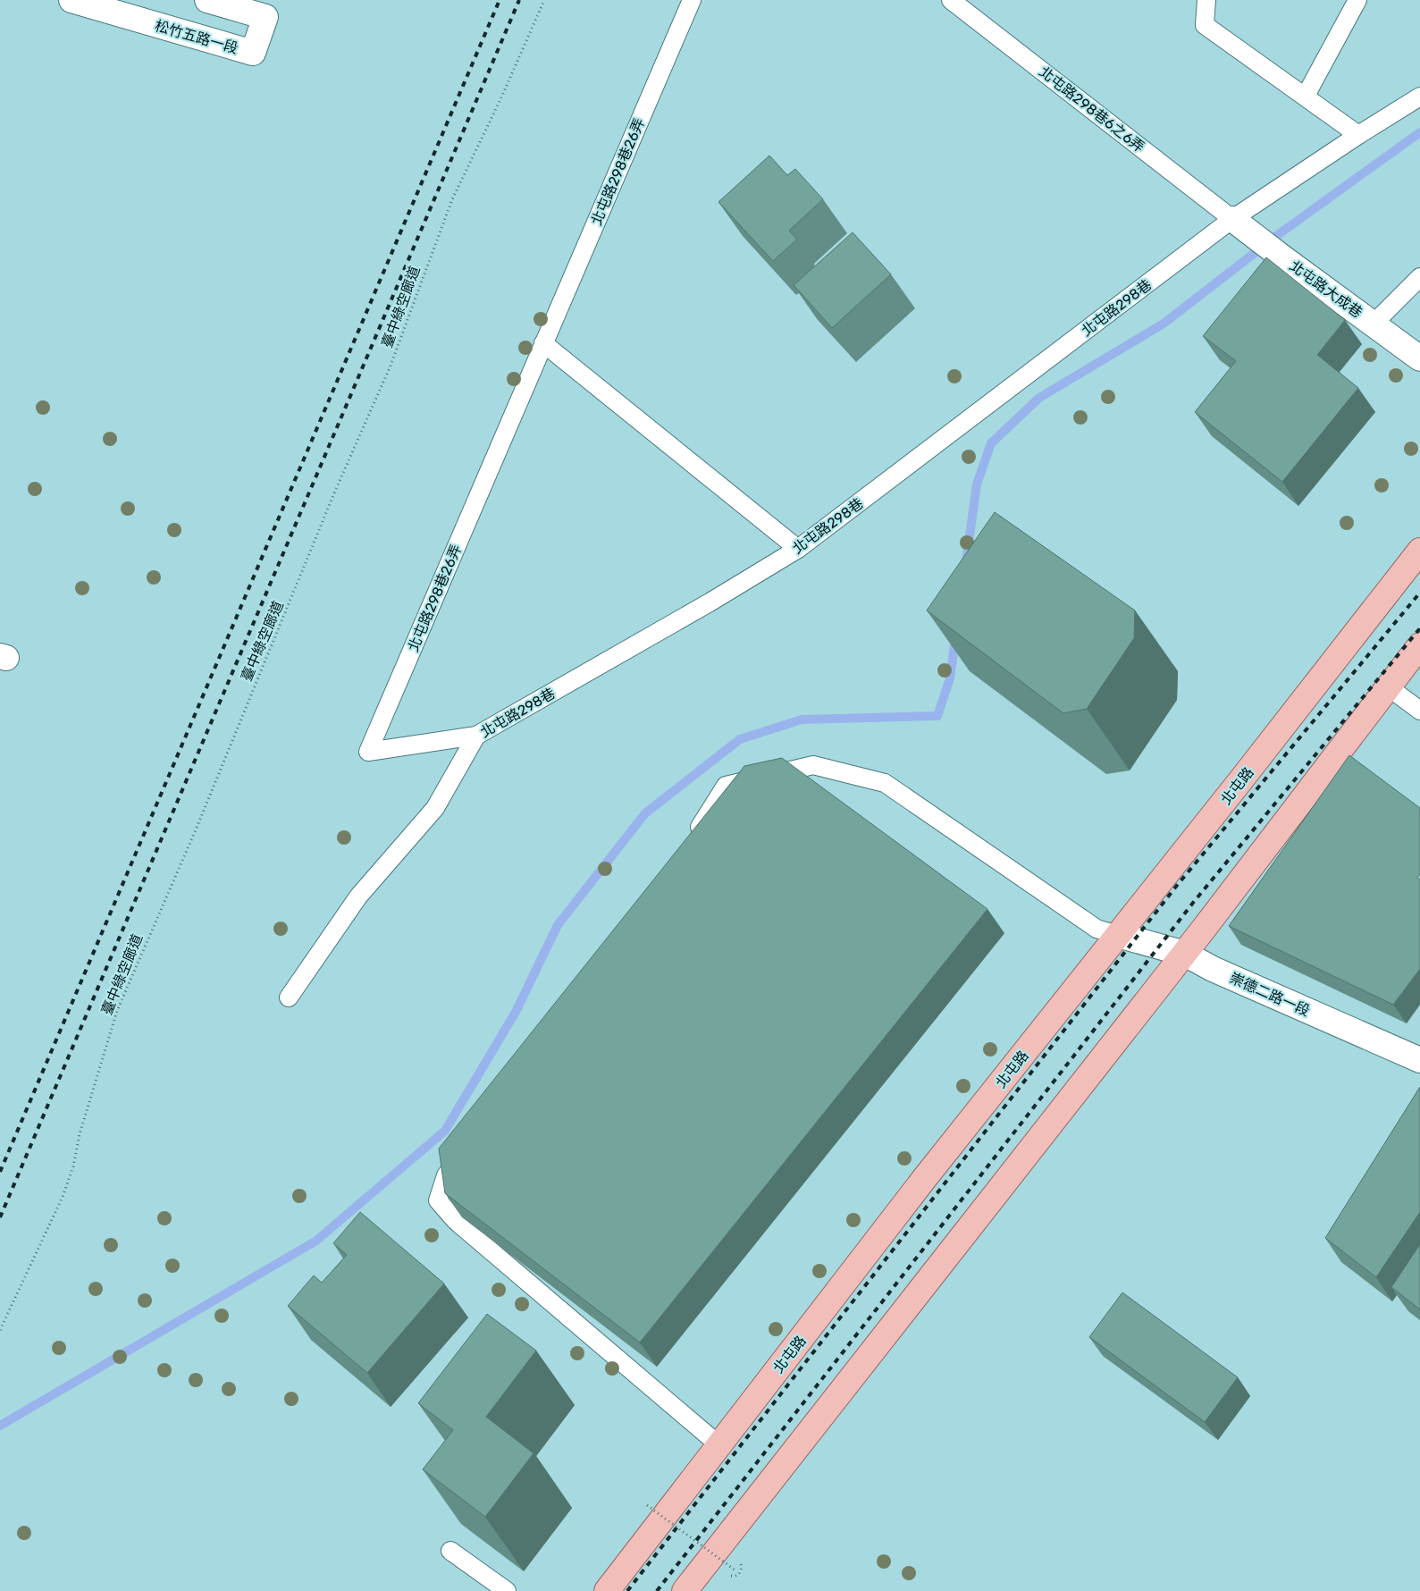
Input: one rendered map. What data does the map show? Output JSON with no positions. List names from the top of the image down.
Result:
{
  "streets": {
    "main road": ["北屯路"],
    "street": ["松竹五路一段", "北屯路大成巷", "崇德二路一段"],
    "lane": ["北屯路298巷6之6弄", "北屯路298巷26弄", "北屯路298巷"],
    "path": ["臺中綠空廊道"]
  },
  "crossings": [
    ["北屯路298巷6之6弄", "北屯路大成巷"],
    ["北屯路298巷6之6弄", "北屯路298巷"],
    ["北屯路298巷26弄", "北屯路298巷"],
    ["北屯路大成巷", "北屯路298巷"],
    ["北屯路", "崇德二路一段"]
  ]
}
